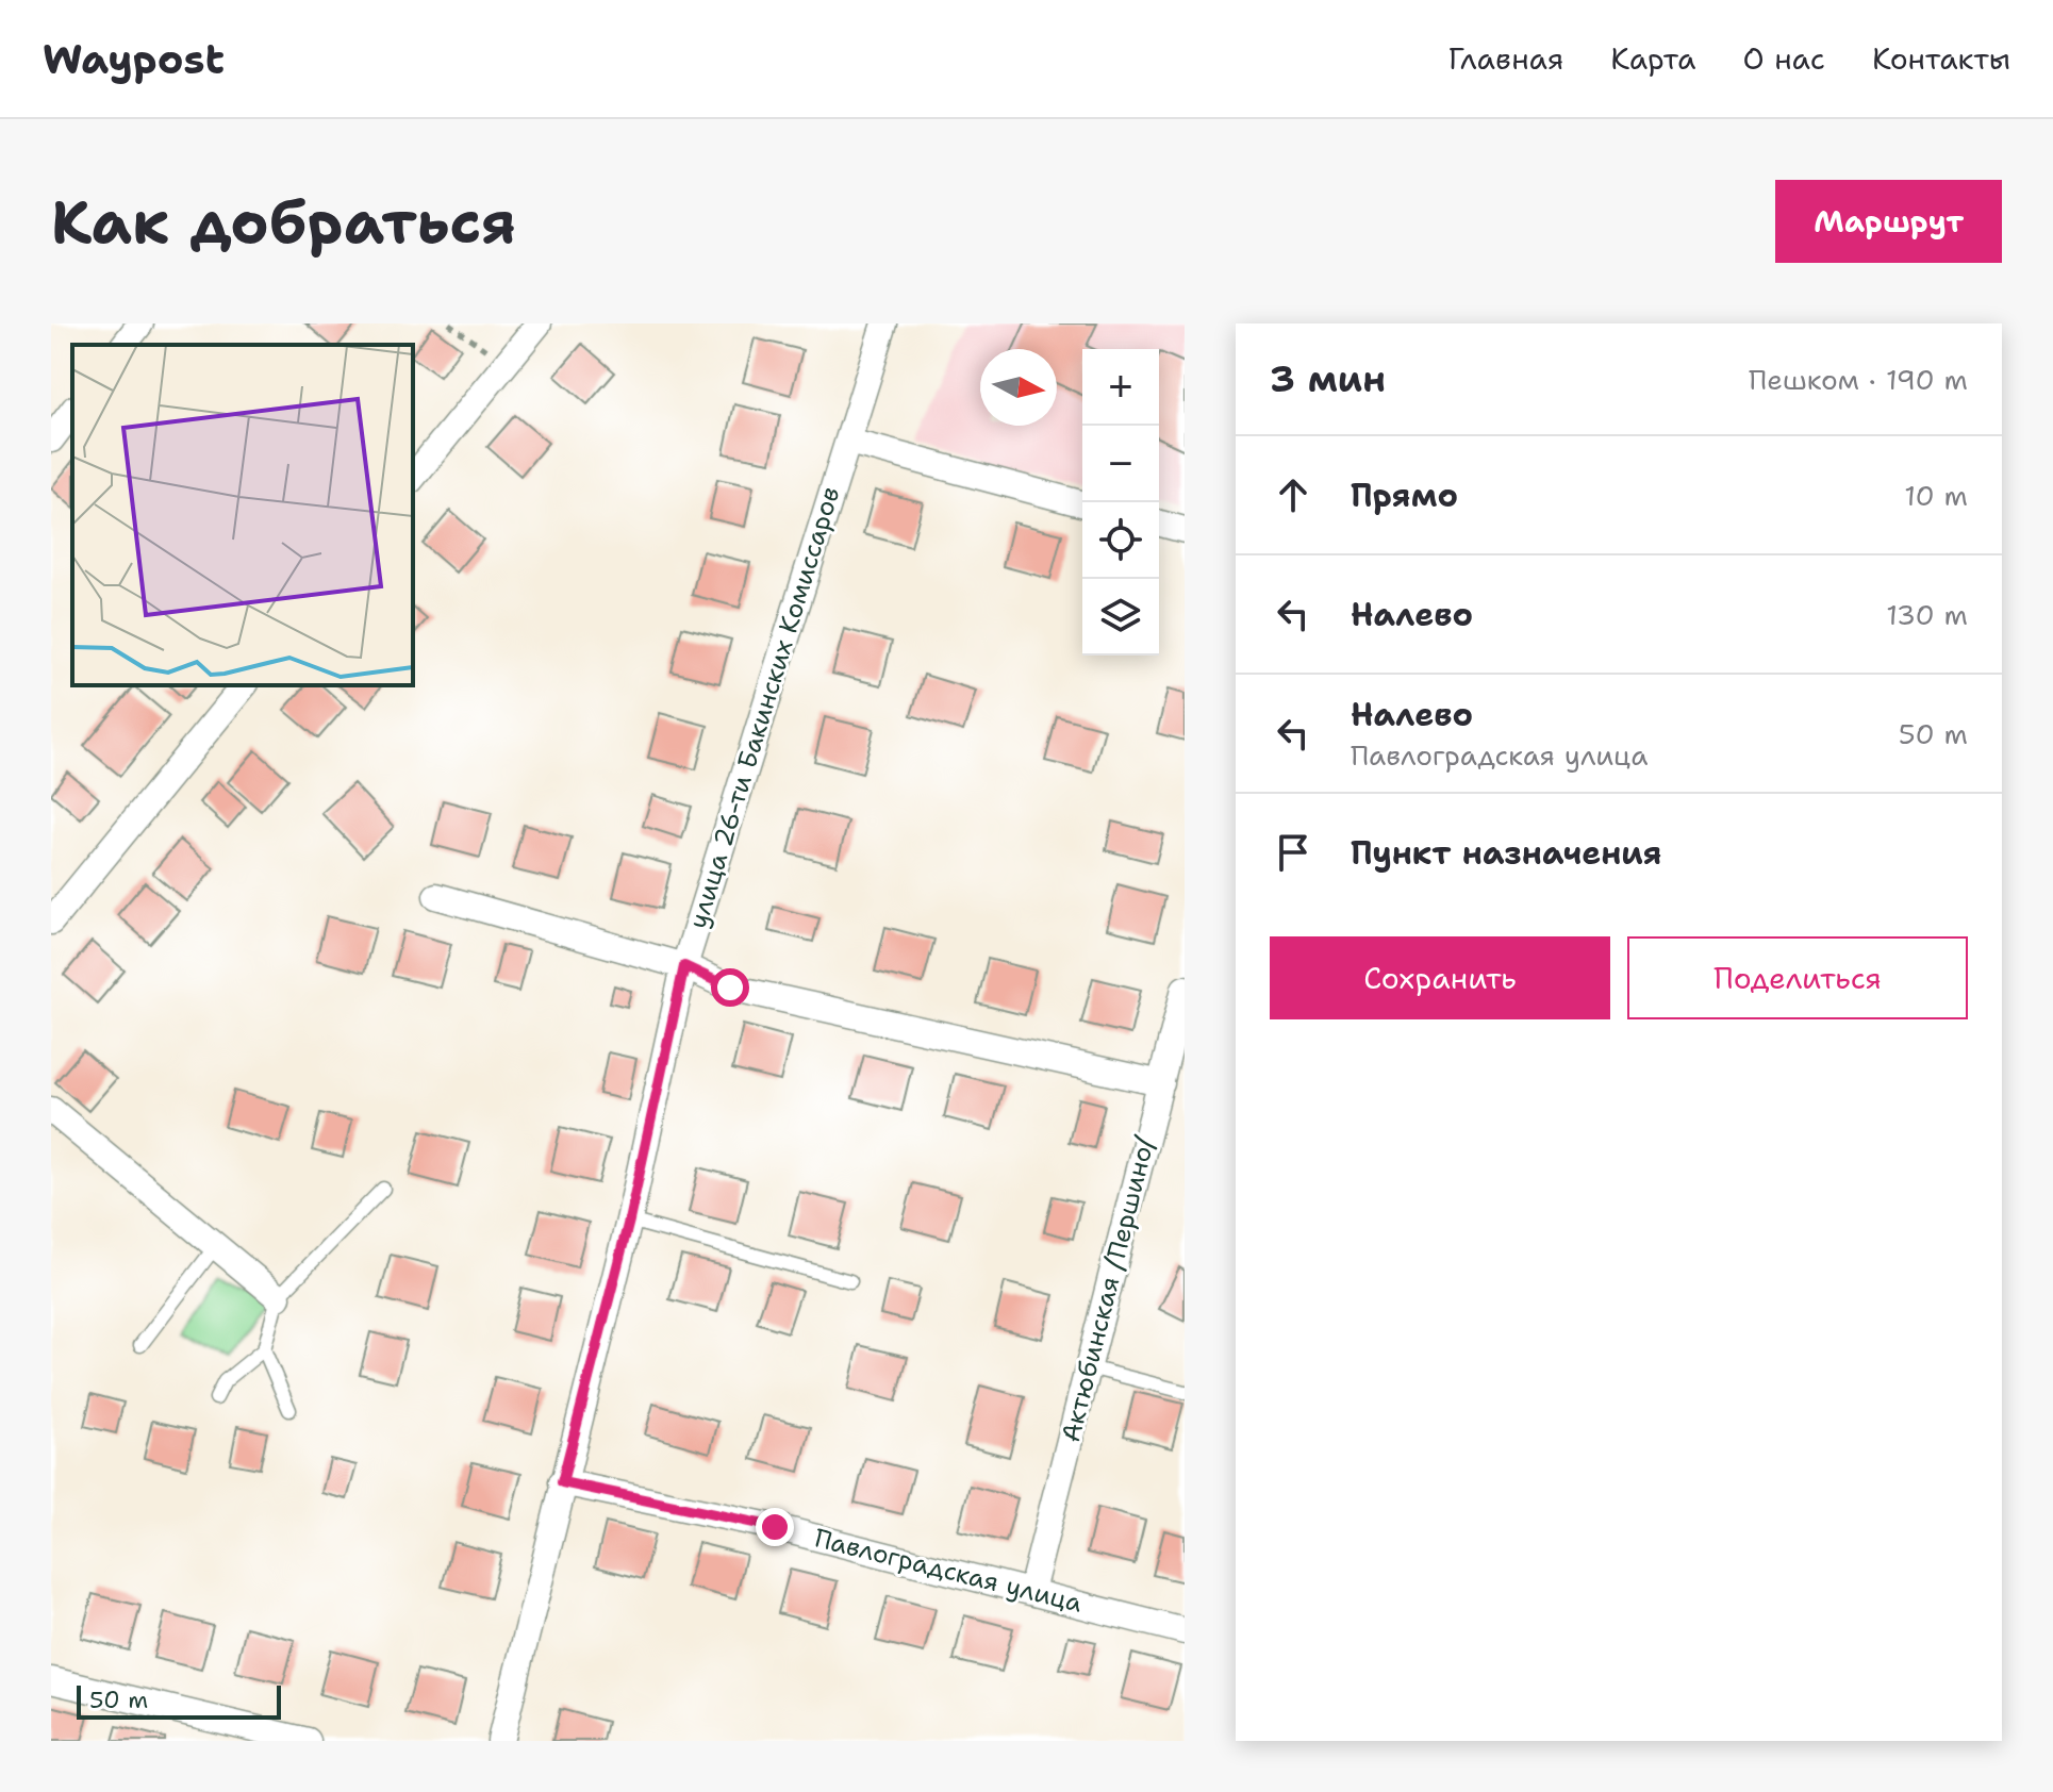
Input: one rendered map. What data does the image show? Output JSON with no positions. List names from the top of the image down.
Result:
{
  "streets": {
    "street": ["улица 26-ти Бакинских Комиссаров", "Актюбинская /Першино/", "Павлоградская улица"]
  },
  "crossings": [
    ["улица 26-ти Бакинских Комиссаров", "Павлоградская улица"],
    ["Актюбинская /Першино/", "Павлоградская улица"]
  ],
  "scale_bar": "50 m",
  "north": "right",
  "page": {
    "header": "Waypost",
    "nav": [
      "Главная",
      "Карта",
      "О нас",
      "Контакты"
    ],
    "buttons": [
      "Маршрут",
      ["Сохранить", "Поделиться"]
    ],
    "title": "Как добраться",
    "heading": ["3 мин", "Пешком · 190 m"],
    "map_buttons": ["+", "−"],
    "list": [
      ["Прямо", "10 m"],
      ["Налево", "130 m"],
      ["Налево", "Павлоградская улица", "50 m"],
      "Пункт назначения"
    ],
    "scale": "50 m"
  }
}
